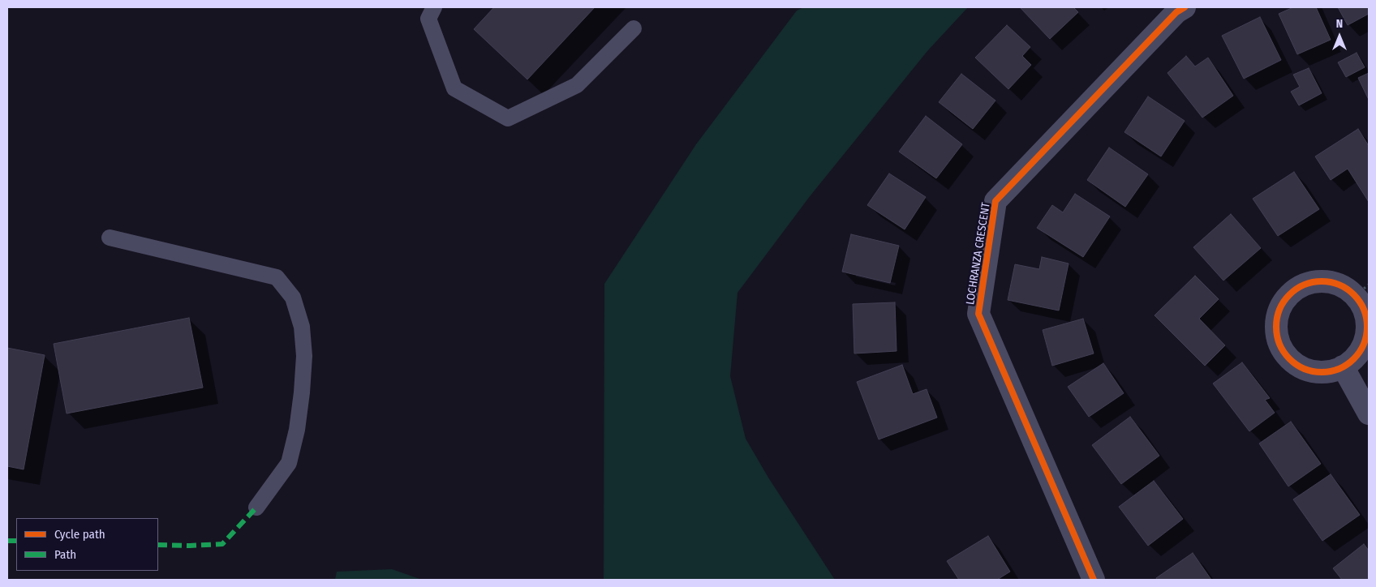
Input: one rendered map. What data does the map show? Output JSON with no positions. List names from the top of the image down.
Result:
{
  "streets": {
    "street": ["LOCHRANZA CRESCENT"]
  },
  "legend": ["Cycle path", "Path"],
  "north": "top"
}
